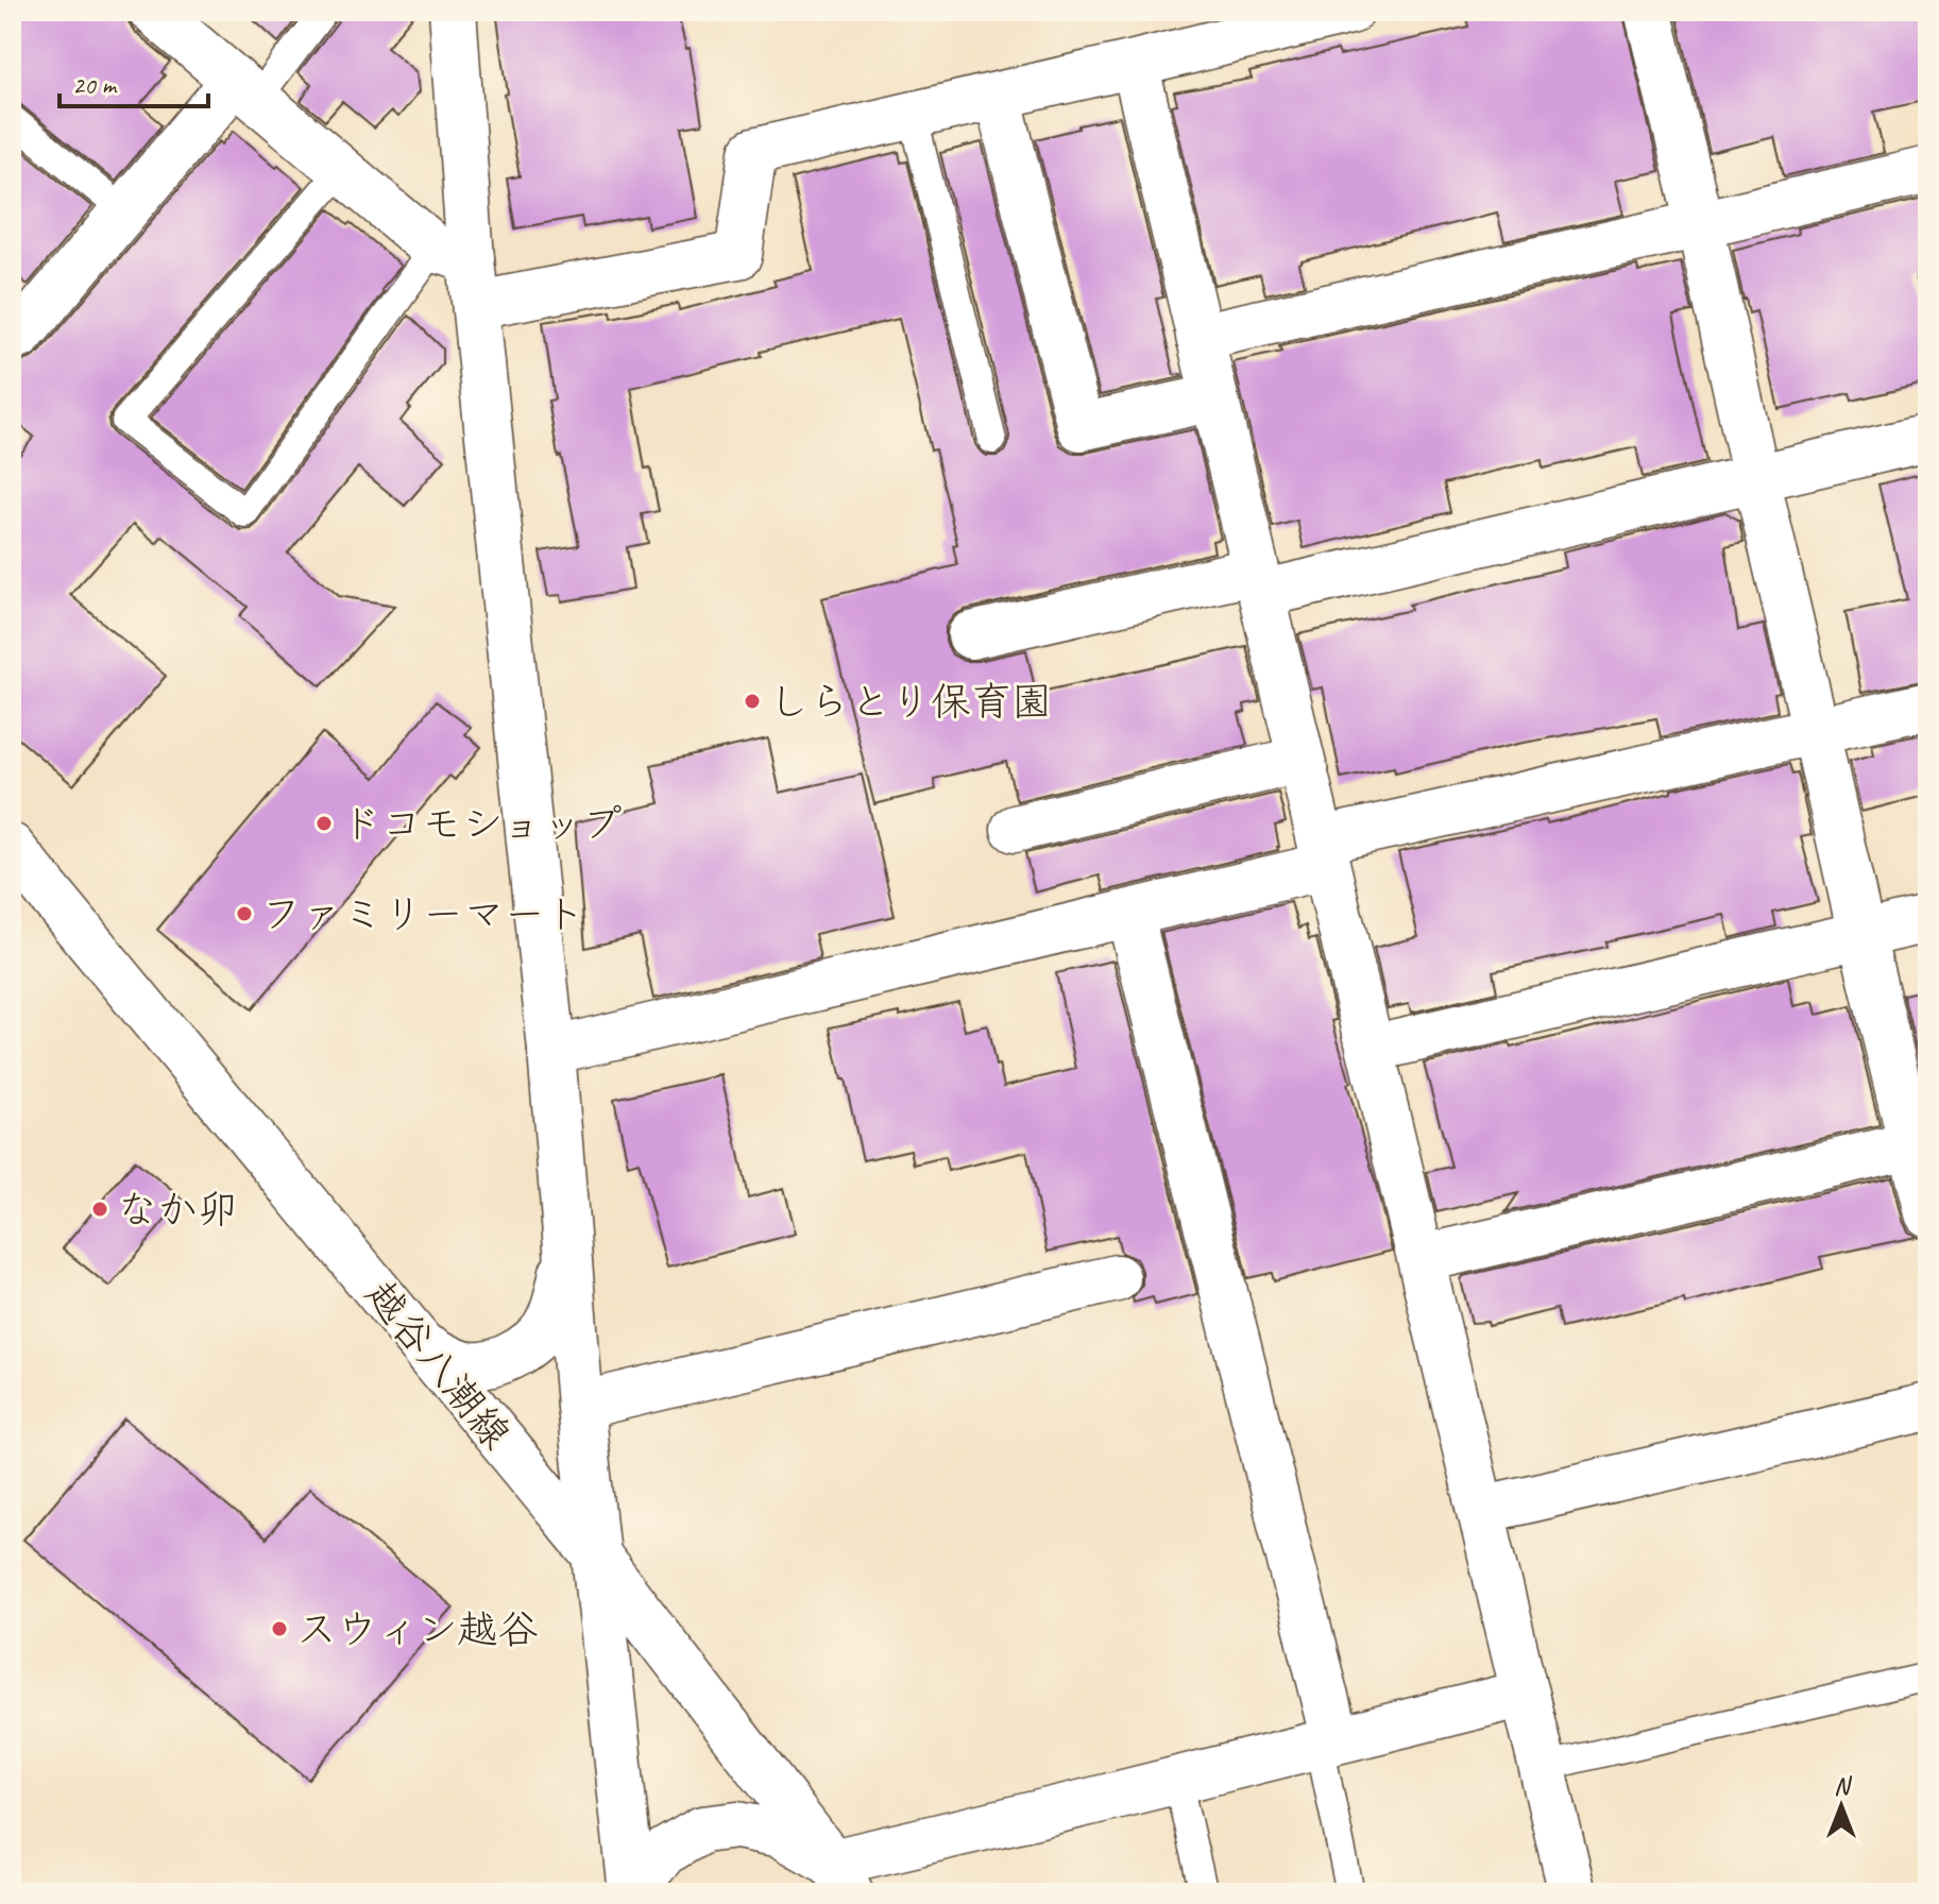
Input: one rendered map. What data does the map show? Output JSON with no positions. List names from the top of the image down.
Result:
{
  "streets": {
    "street": ["越谷八潮線"]
  },
  "places": [
    "しらとり保育園",
    "ドコモショップ",
    "ファミリーマート",
    "なか卯",
    "スウィン越谷"
  ],
  "scale_bar": "20 m",
  "north": "top"
}
